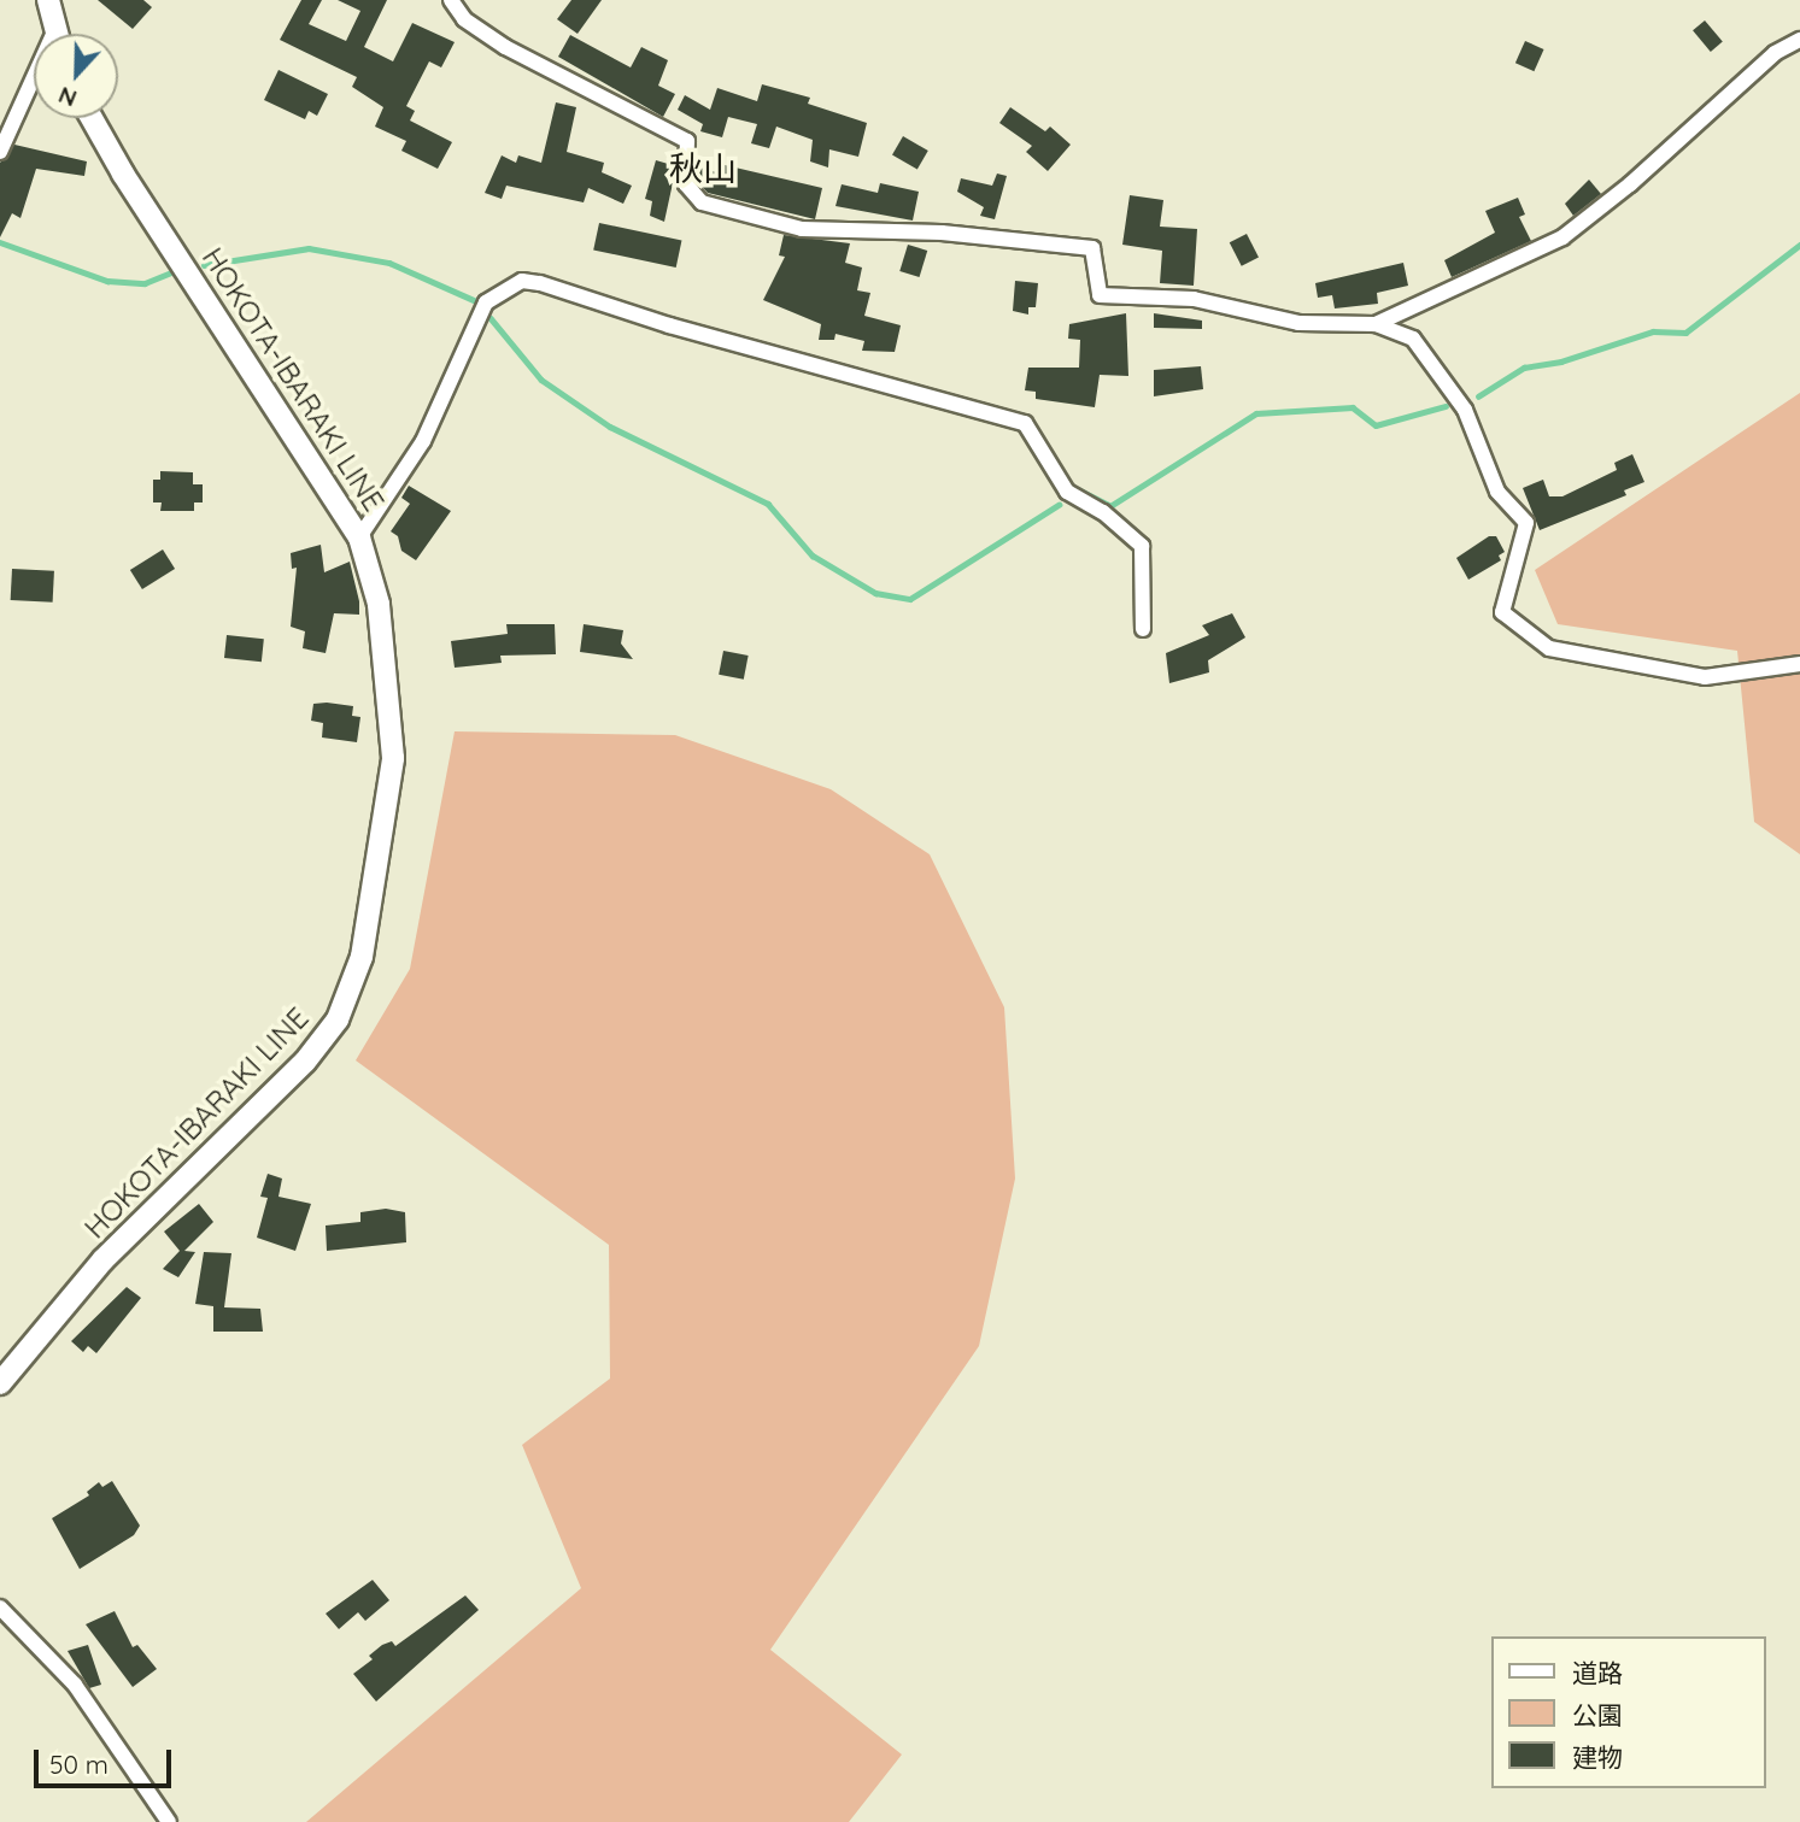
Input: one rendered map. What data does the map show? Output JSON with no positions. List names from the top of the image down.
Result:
{
  "streets": {
    "main road": ["HOKOTA-IBARAKI LINE"]
  },
  "districts": ["秋山"],
  "legend": ["道路", "公園", "建物"],
  "scale_bar": "50 m",
  "north": "bottom"
}
